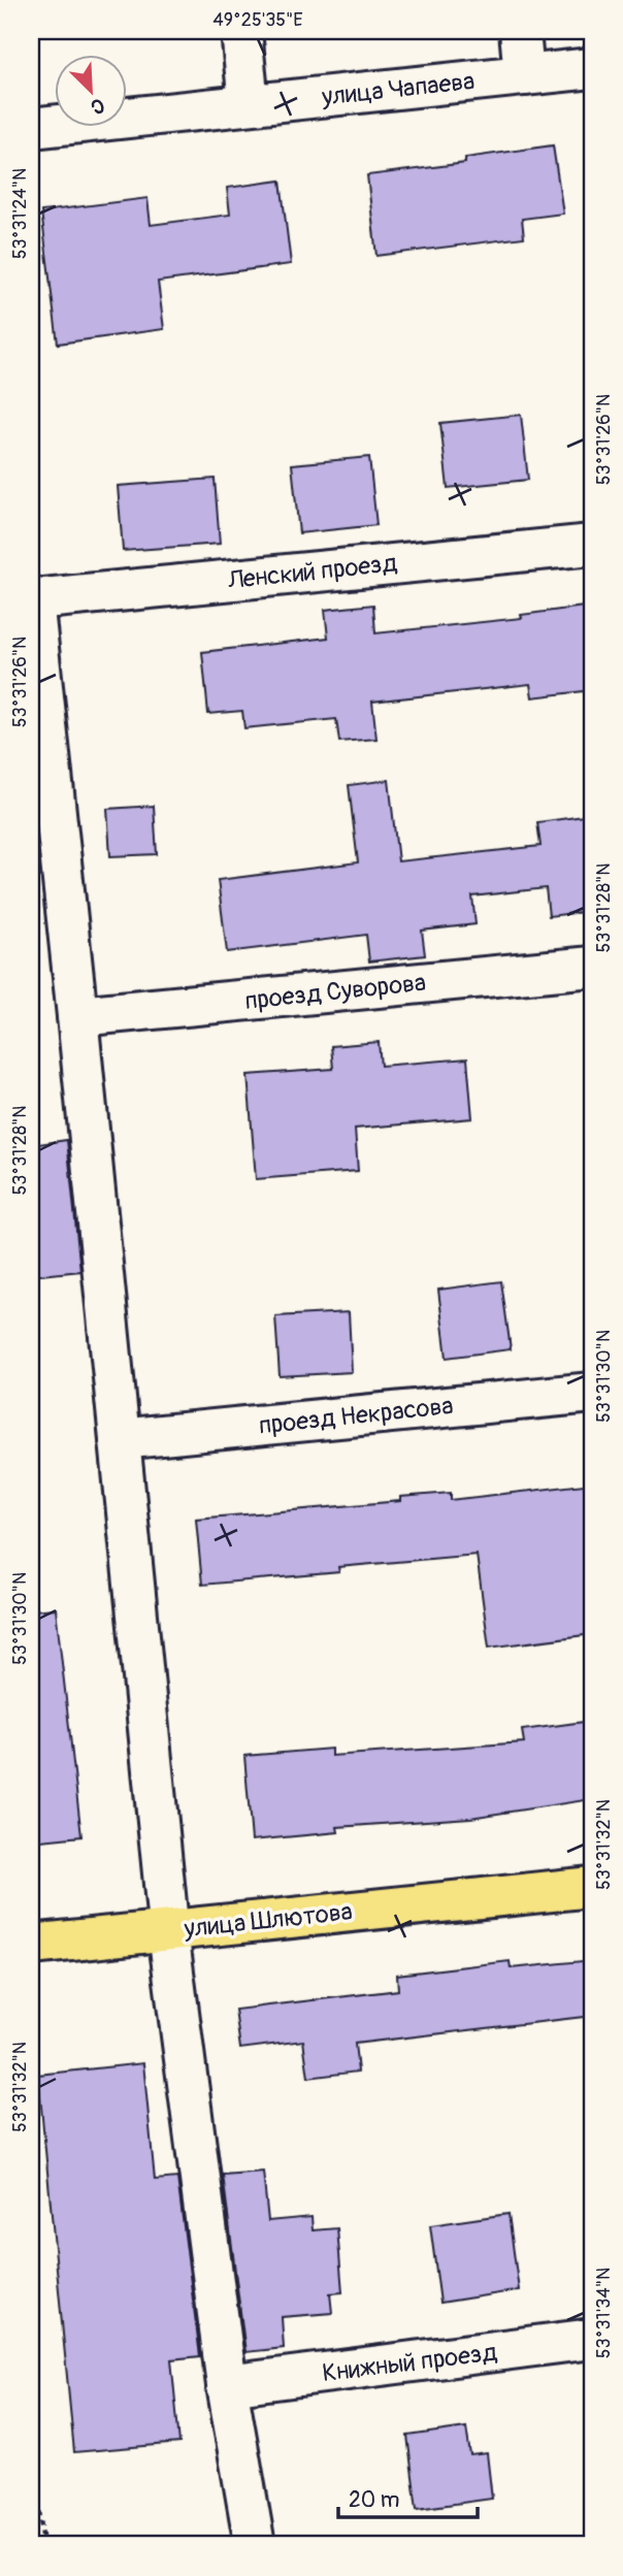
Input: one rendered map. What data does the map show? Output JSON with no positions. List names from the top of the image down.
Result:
{
  "streets": {
    "main road": ["улица Шлютова"],
    "street": [
      "улица Чапаева",
      "Ленский проезд",
      "проезд Суворова",
      "проезд Некрасова",
      "Книжный проезд"
    ]
  },
  "scale_bar": "20 m",
  "north": "bottom right",
  "coordinates": [
    "49°25'35\"E",
    "53°31'24\"N",
    "53°31'26\"N",
    "53°31'28\"N",
    "53°31'30\"N",
    "53°31'32\"N",
    "53°31'34\"N"
  ]
}
